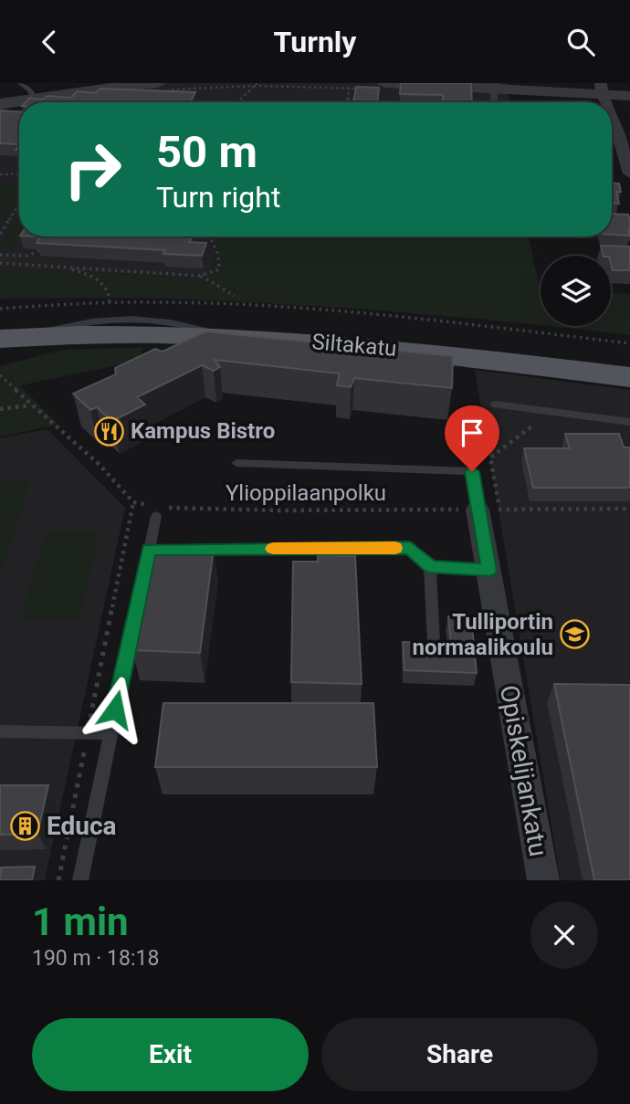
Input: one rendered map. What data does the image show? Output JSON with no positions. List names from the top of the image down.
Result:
{
  "streets": {
    "main road": ["Siltakatu"],
    "street": ["Opiskelijankatu"],
    "path": ["Ylioppilaanpolku"]
  },
  "crossings": [
    ["Ylioppilaanpolku", "Opiskelijankatu"]
  ],
  "places": {
    "restaurant": ["Kampus Bistro"],
    "school or university": ["Tulliportin normaalikoulu"],
    "building": ["Educa"]
  },
  "page": {
    "header": "Turnly",
    "turn": ["50 m", "Turn right"],
    "heading": ["1 min", "190 m · 18:18"],
    "buttons": ["Exit", "Share"]
  }
}
